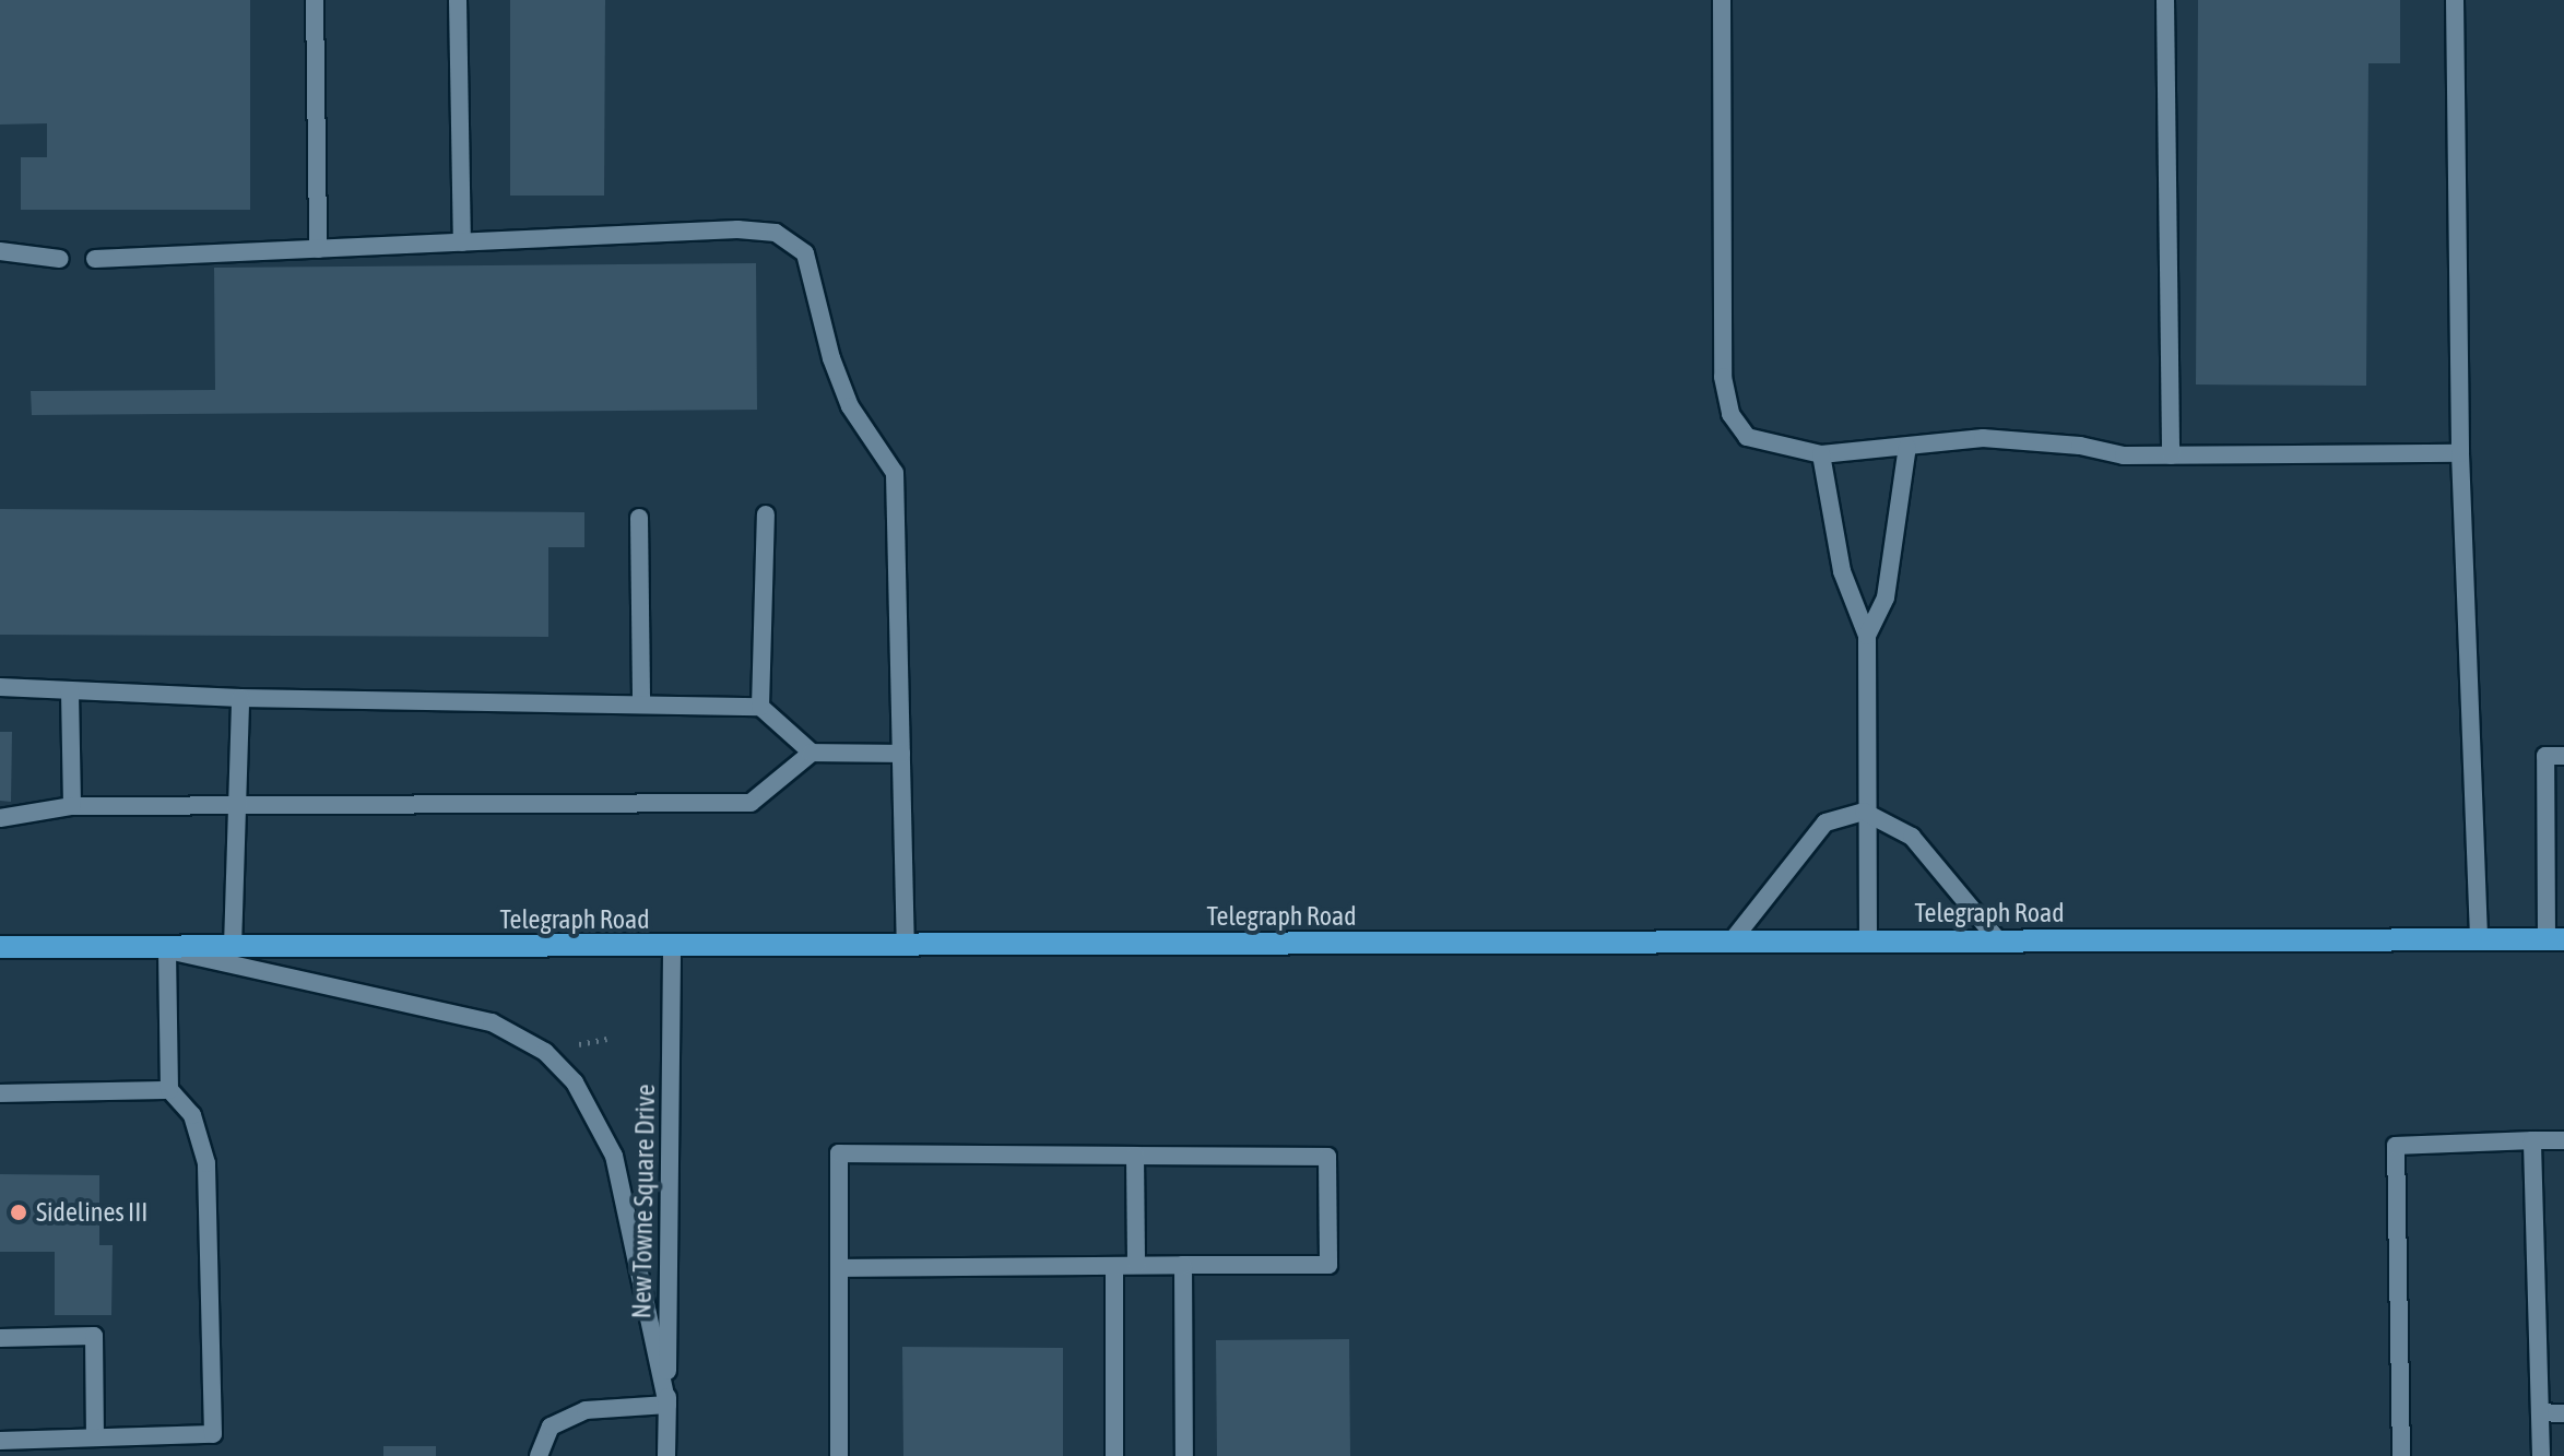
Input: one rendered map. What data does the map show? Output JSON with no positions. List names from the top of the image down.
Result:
{
  "streets": {
    "main road": ["Telegraph Road"],
    "street": ["New Towne Square Drive"]
  },
  "crossings": [
    ["Telegraph Road", "New Towne Square Drive"]
  ],
  "places": ["Sidelines III"]
}
